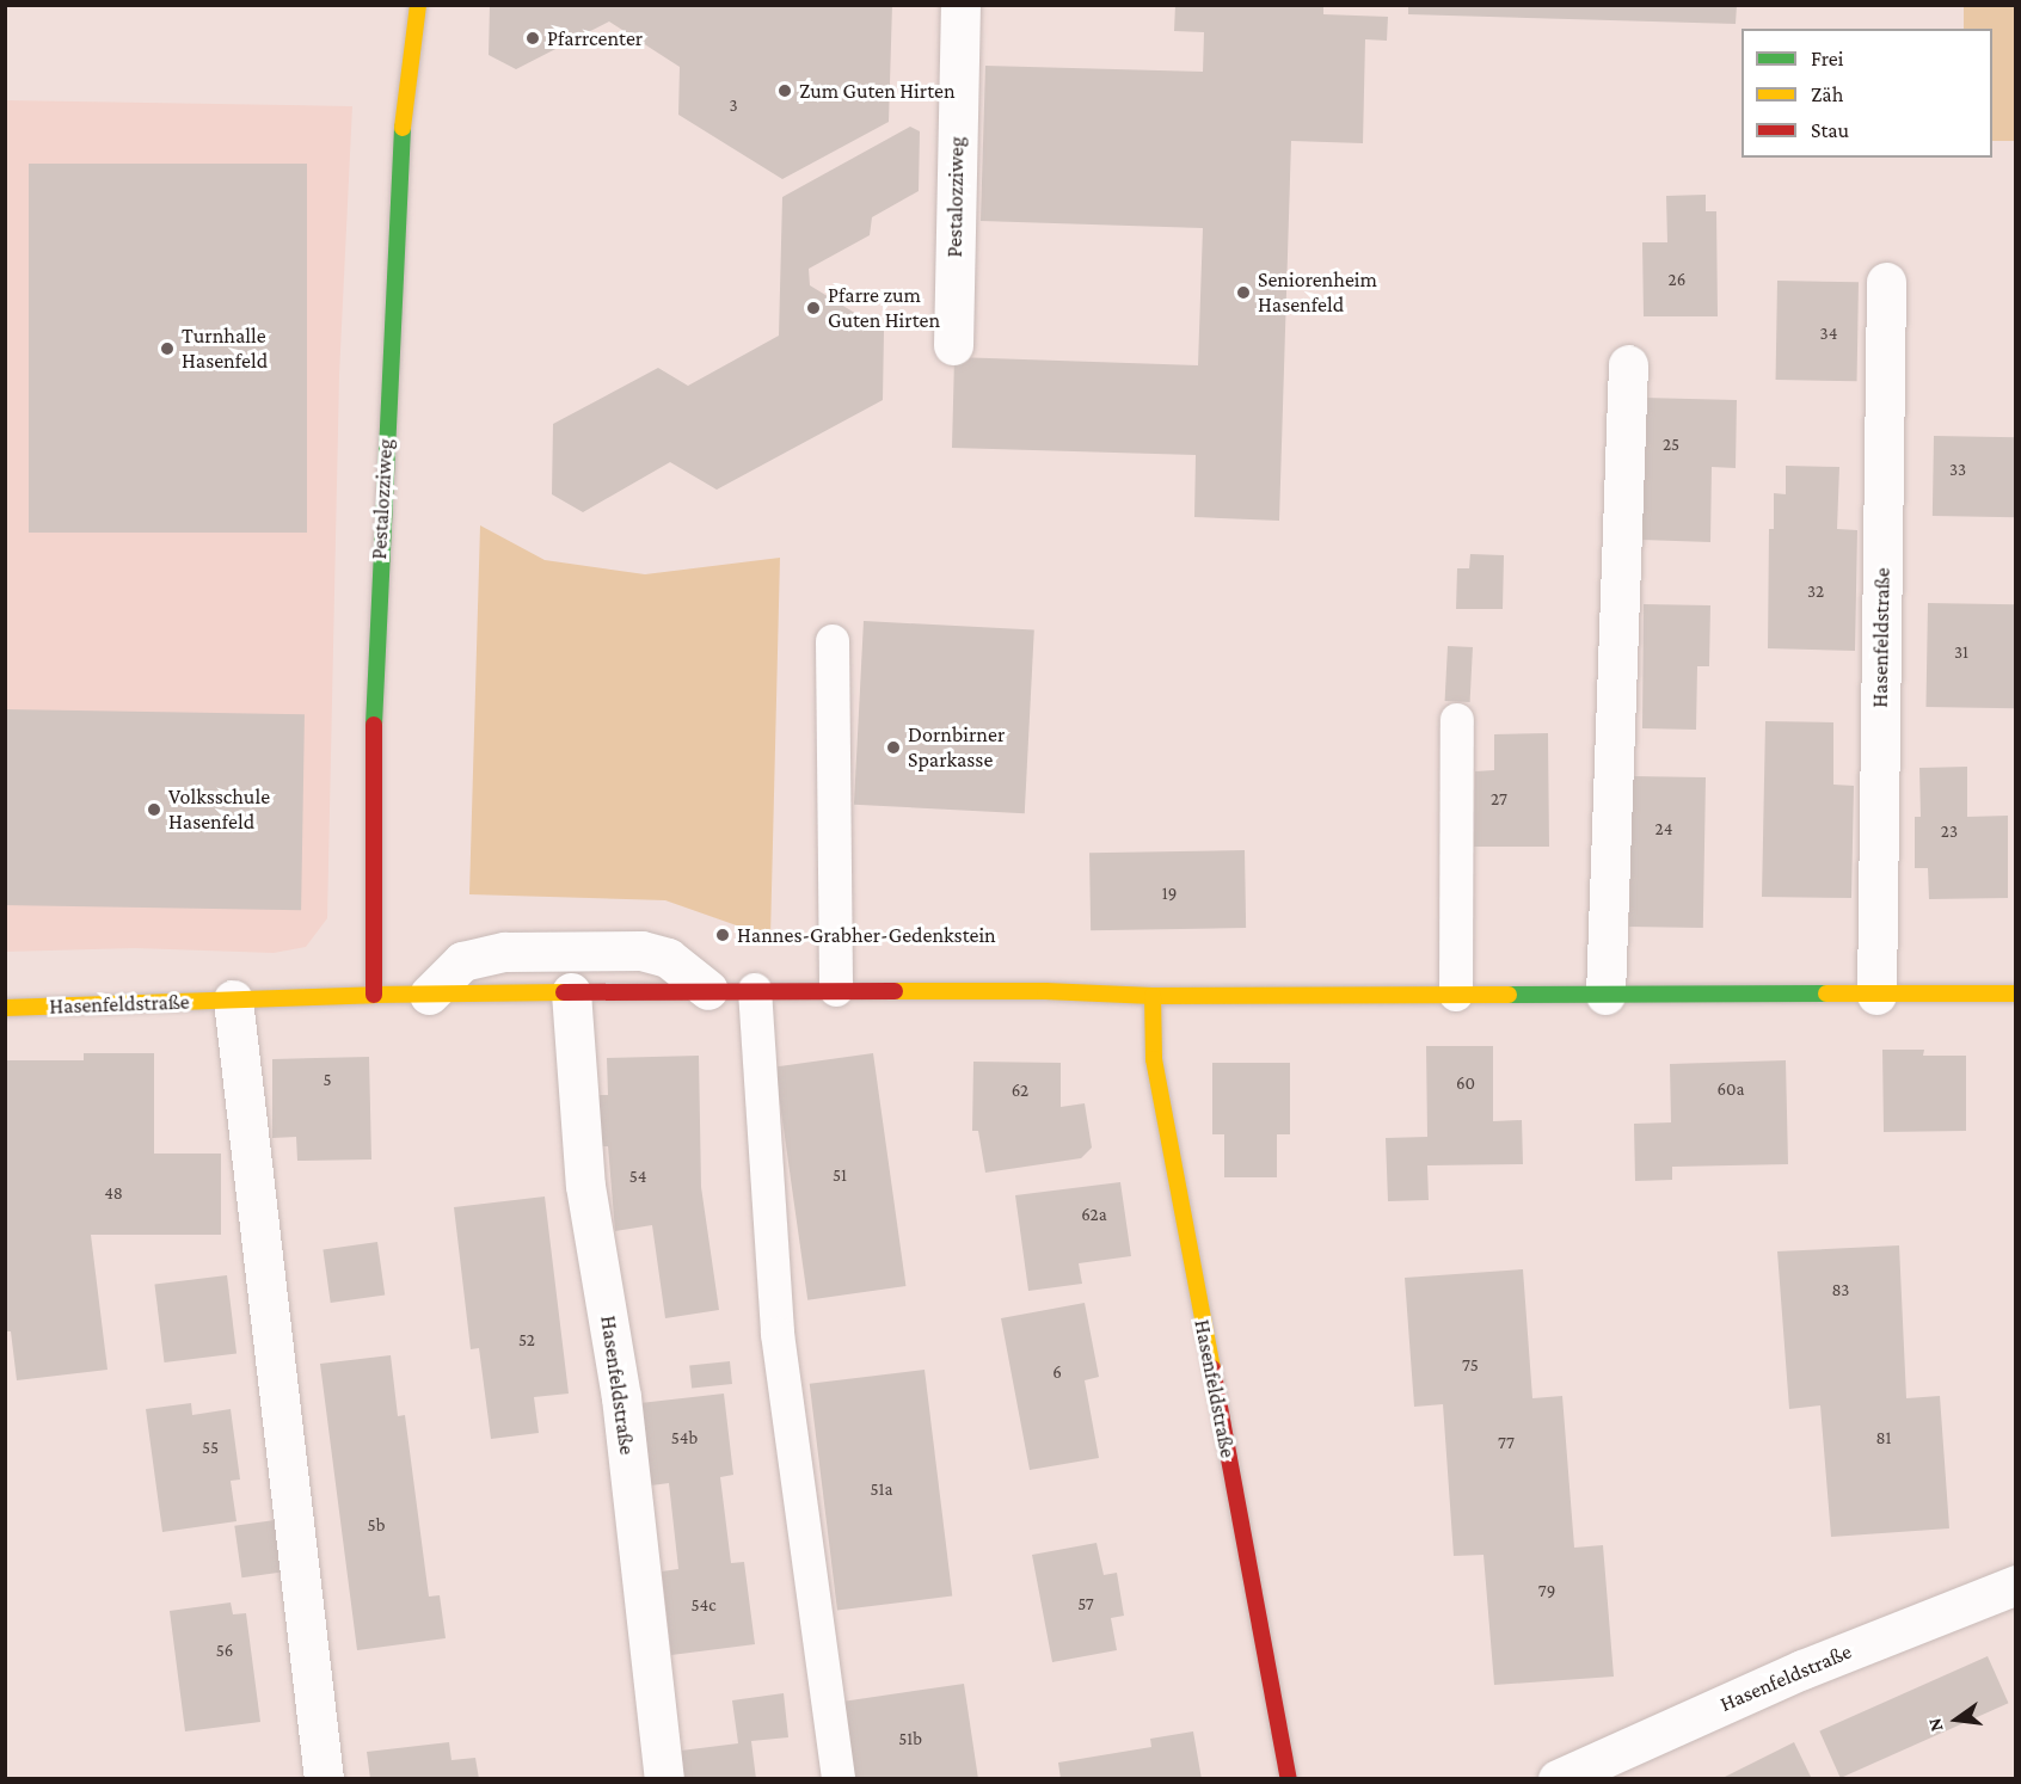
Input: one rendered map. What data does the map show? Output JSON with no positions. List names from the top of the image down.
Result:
{
  "streets": {
    "street": ["Pestalozziweg", "Hasenfeldstraße"]
  },
  "crossings": [
    ["Pestalozziweg", "Hasenfeldstraße"]
  ],
  "places": [
    "Pfarrcenter",
    "Zum Guten Hirten",
    "Seniorenheim Hasenfeld",
    "Pfarre zum Guten Hirten",
    "Turnhalle Hasenfeld",
    "Dornbirner Sparkasse",
    "Volksschule Hasenfeld",
    "Hannes-Grabher-Gedenkstein"
  ],
  "house_numbers": [
    "3",
    "26",
    "34",
    "25",
    "33",
    "32",
    "31",
    "27",
    "24",
    "23",
    "19",
    "5",
    "60",
    "60a",
    "62",
    "51",
    "54",
    "48",
    "62a",
    "83",
    "52",
    "75",
    "6",
    "54b",
    "81",
    "77",
    "55",
    "51a",
    "5b",
    "79",
    "57",
    "54c",
    "56",
    "51b"
  ],
  "legend": ["Frei", "Zäh", "Stau"],
  "north": "left"
}
